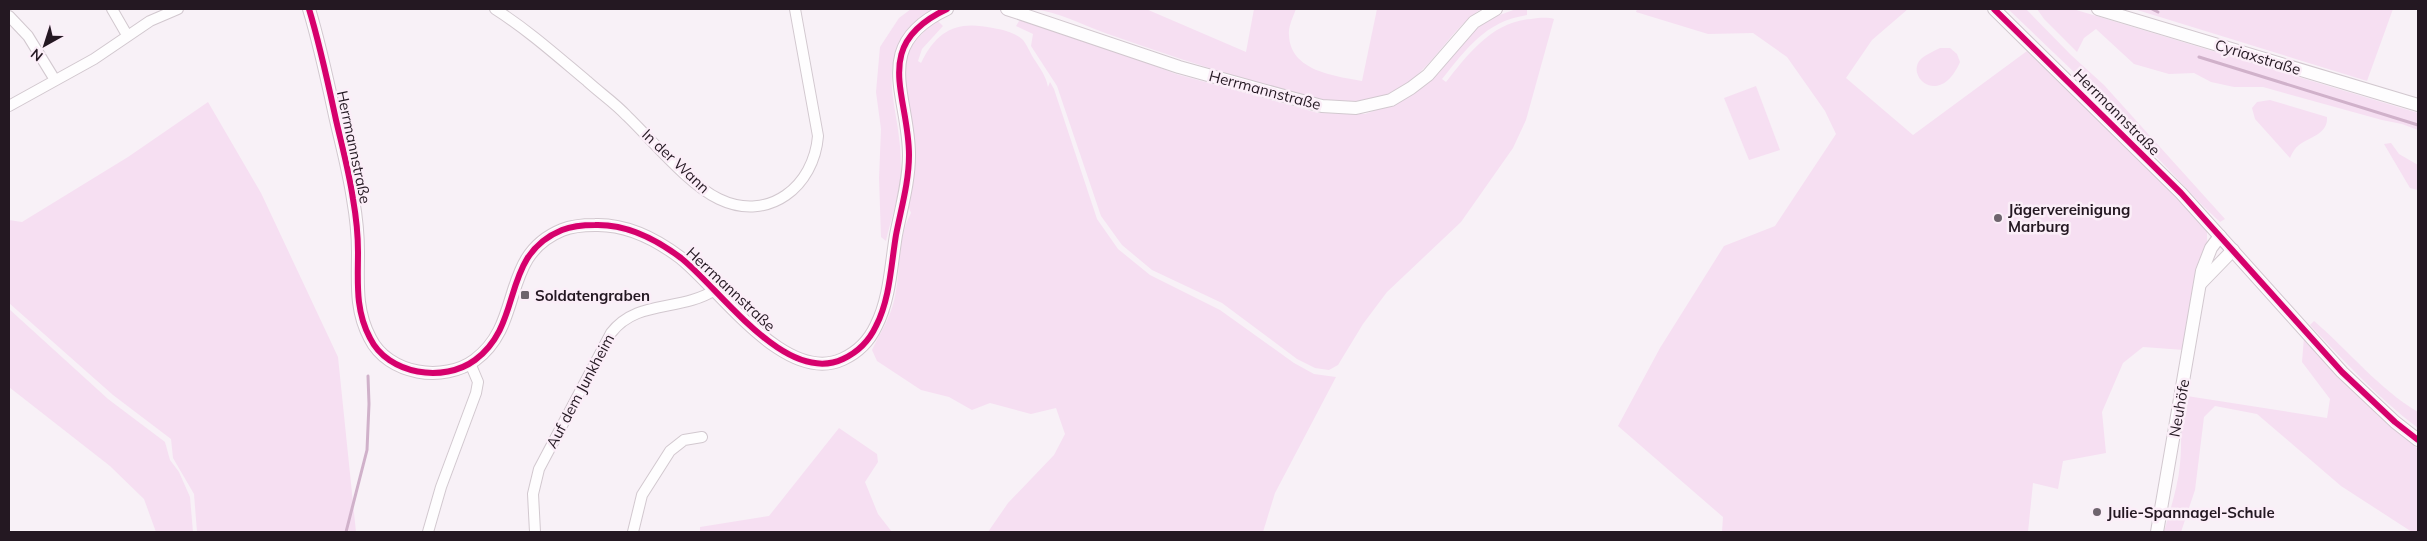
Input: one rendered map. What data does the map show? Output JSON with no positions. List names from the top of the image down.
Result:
{
  "streets": {
    "street": [
      "Cyriaxstraße",
      "Herrmannstraße",
      "In der Wann",
      "Auf dem Junkheim",
      "Neuhöfe"
    ]
  },
  "crossings": [
    ["Herrmannstraße", "Auf dem Junkheim"],
    ["Herrmannstraße", "Neuhöfe"]
  ],
  "places": {
    "other": ["Jägervereinigung Marburg", "Julie-Spannagel-Schule"],
    "transit": ["Soldatengraben"]
  },
  "north": "bottom left"
}
